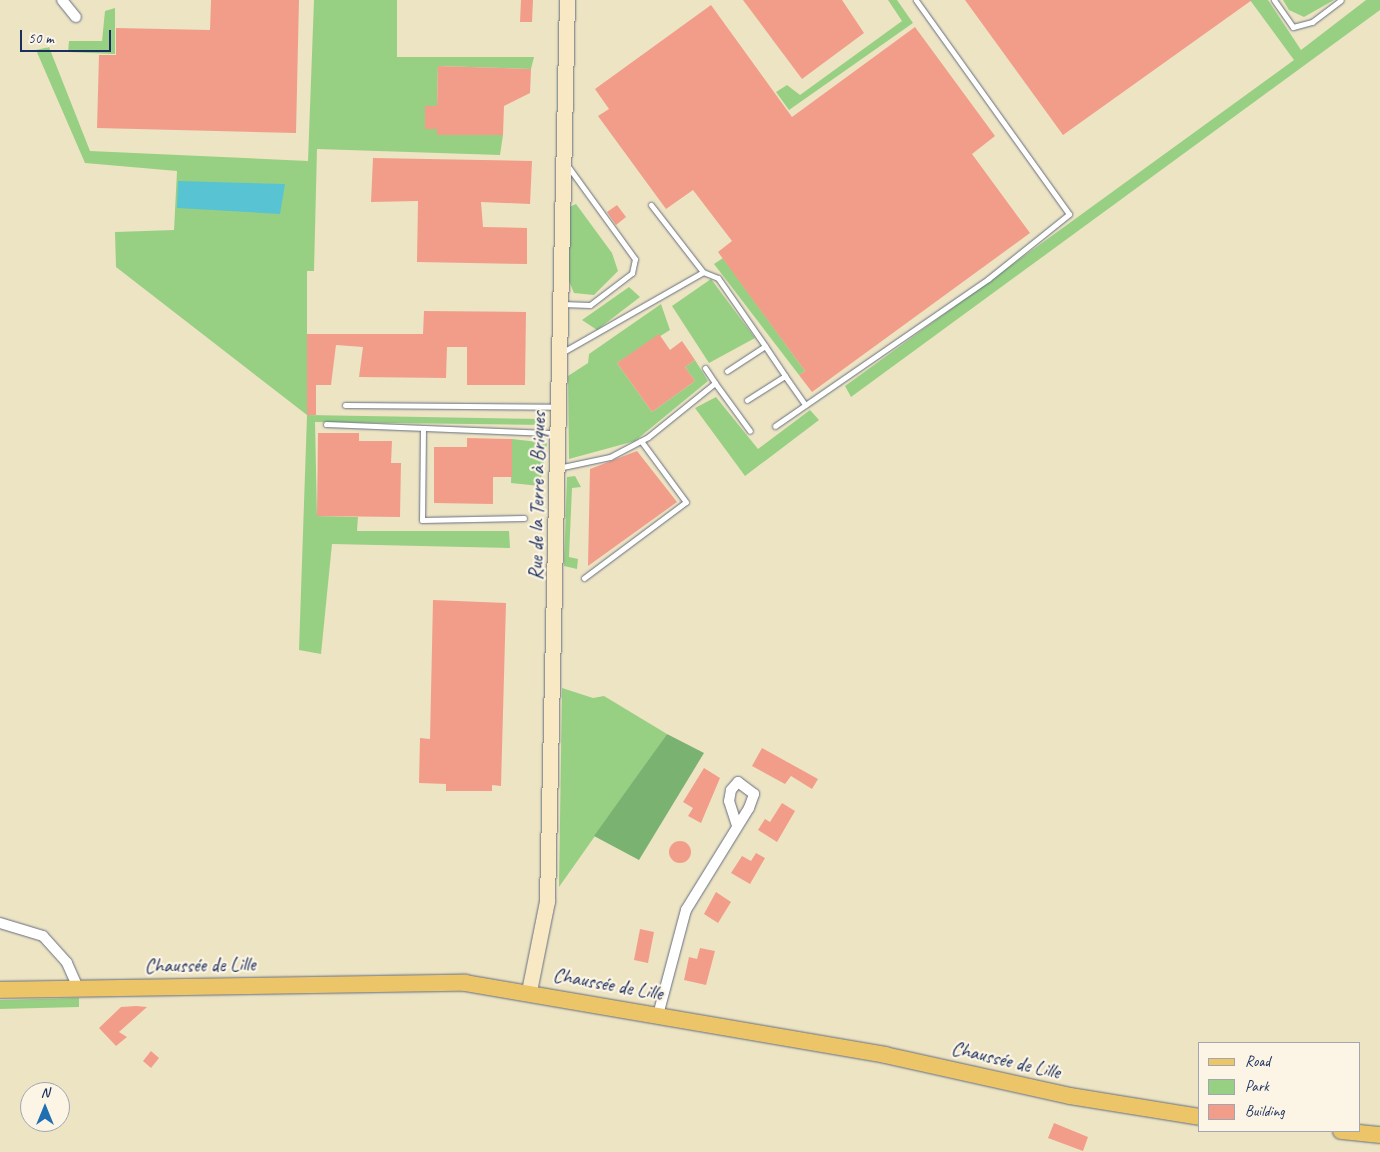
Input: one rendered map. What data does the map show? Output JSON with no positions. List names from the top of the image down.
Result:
{
  "streets": {
    "main road": ["Rue de la Terre à Briques", "Chaussée de Lille"]
  },
  "crossings": [
    ["Rue de la Terre à Briques", "Chaussée de Lille"]
  ],
  "legend": ["Road", "Park", "Building"],
  "scale_bar": "50 m",
  "north": "top"
}
